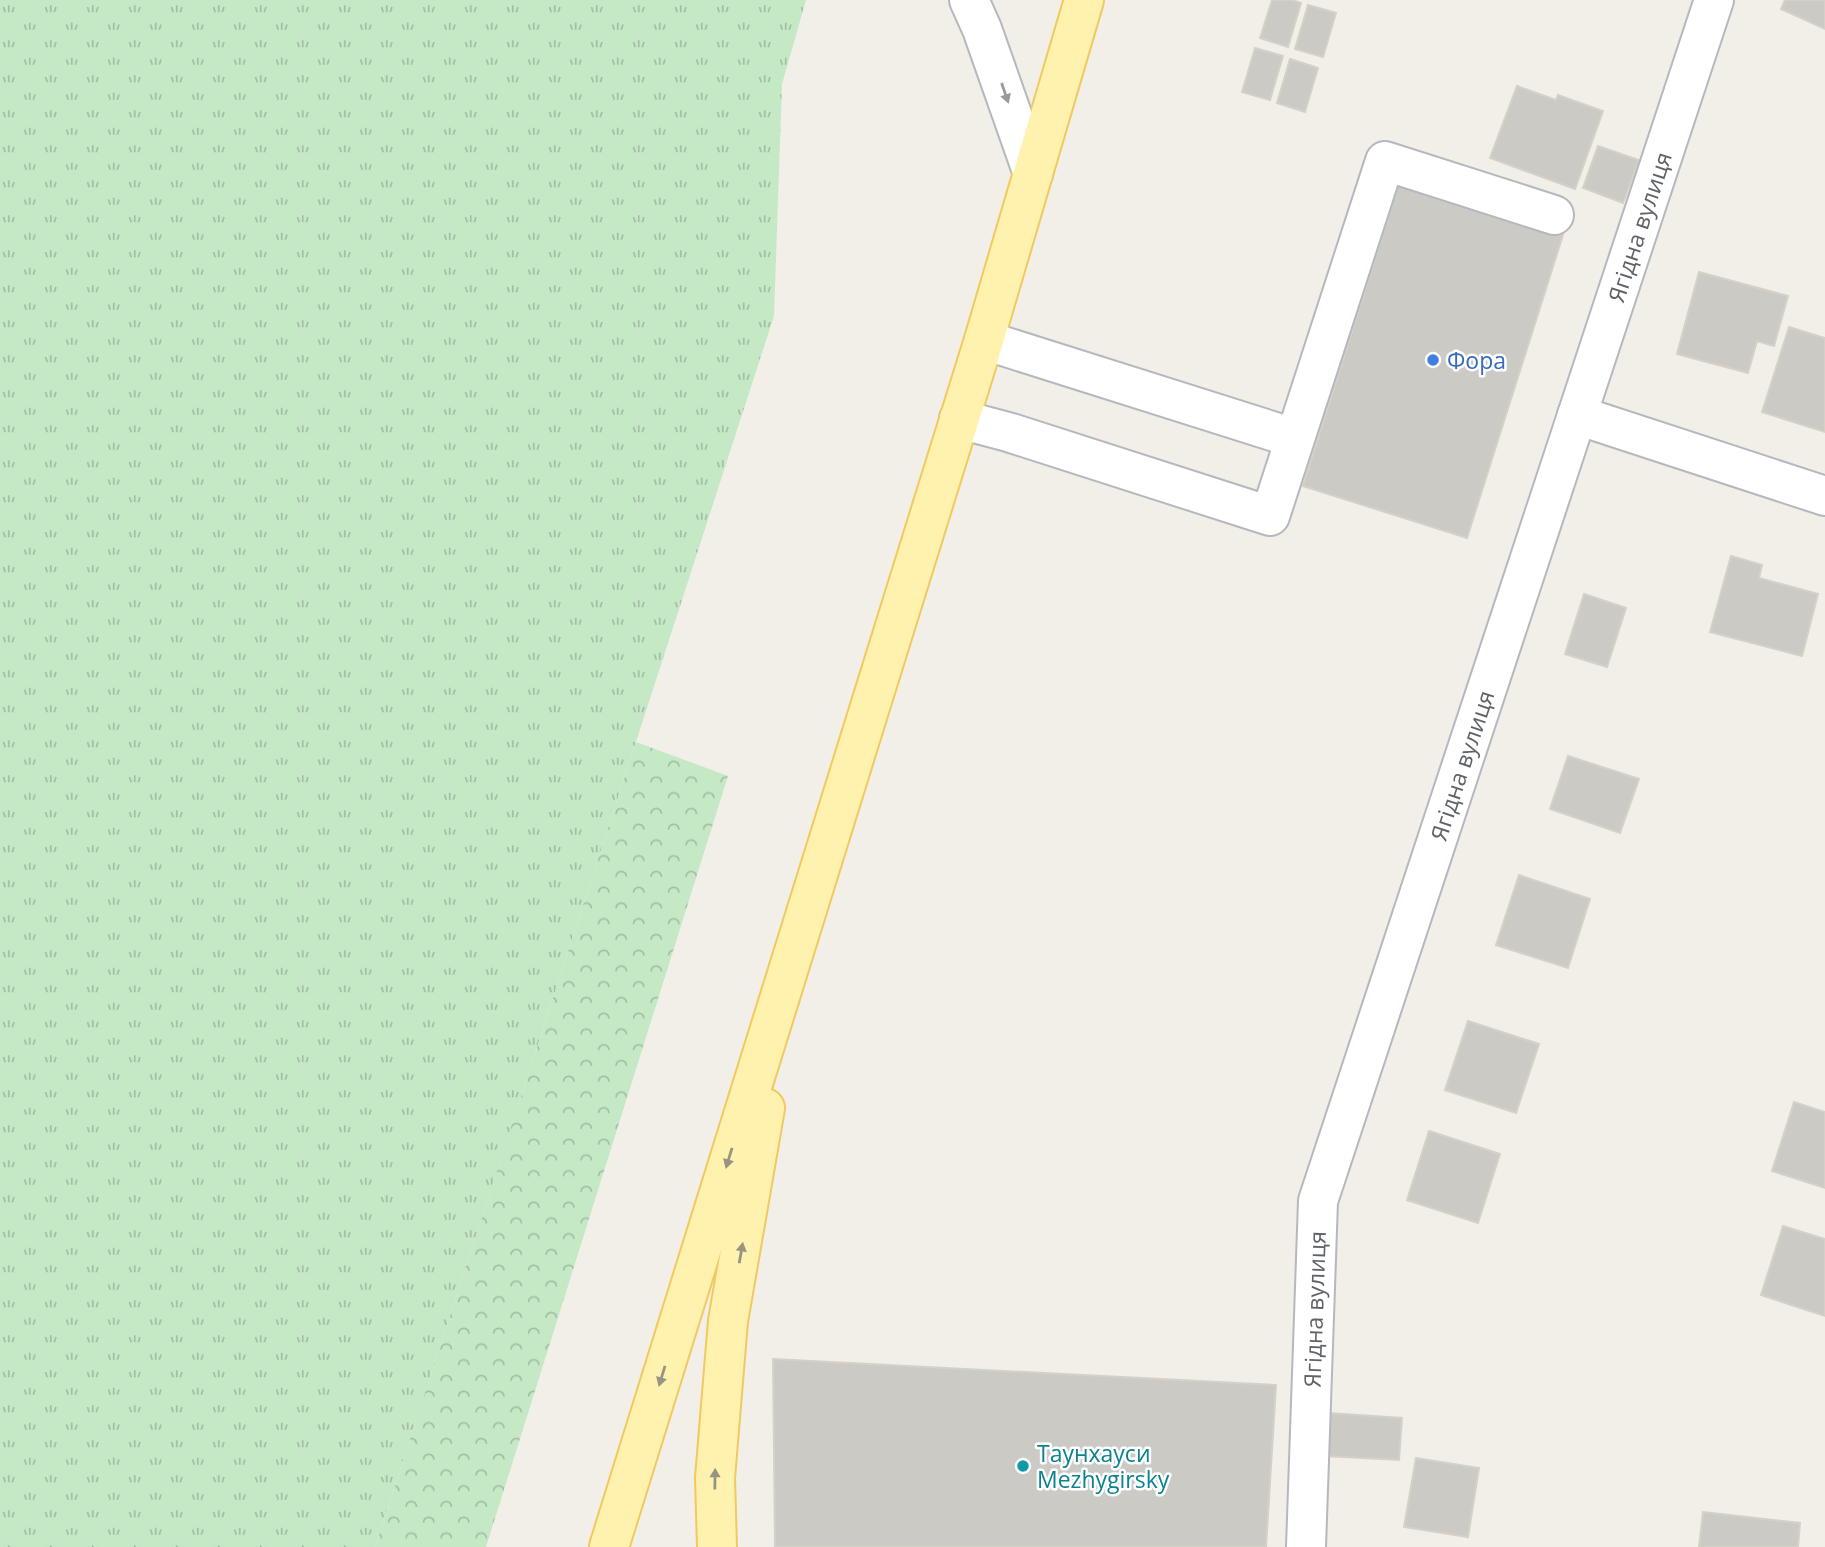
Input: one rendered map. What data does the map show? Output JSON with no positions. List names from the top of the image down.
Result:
{
  "streets": {
    "street": ["Ягідна вулиця"]
  },
  "places": ["Фора", "Таунхауси Mezhygirsky"]
}
